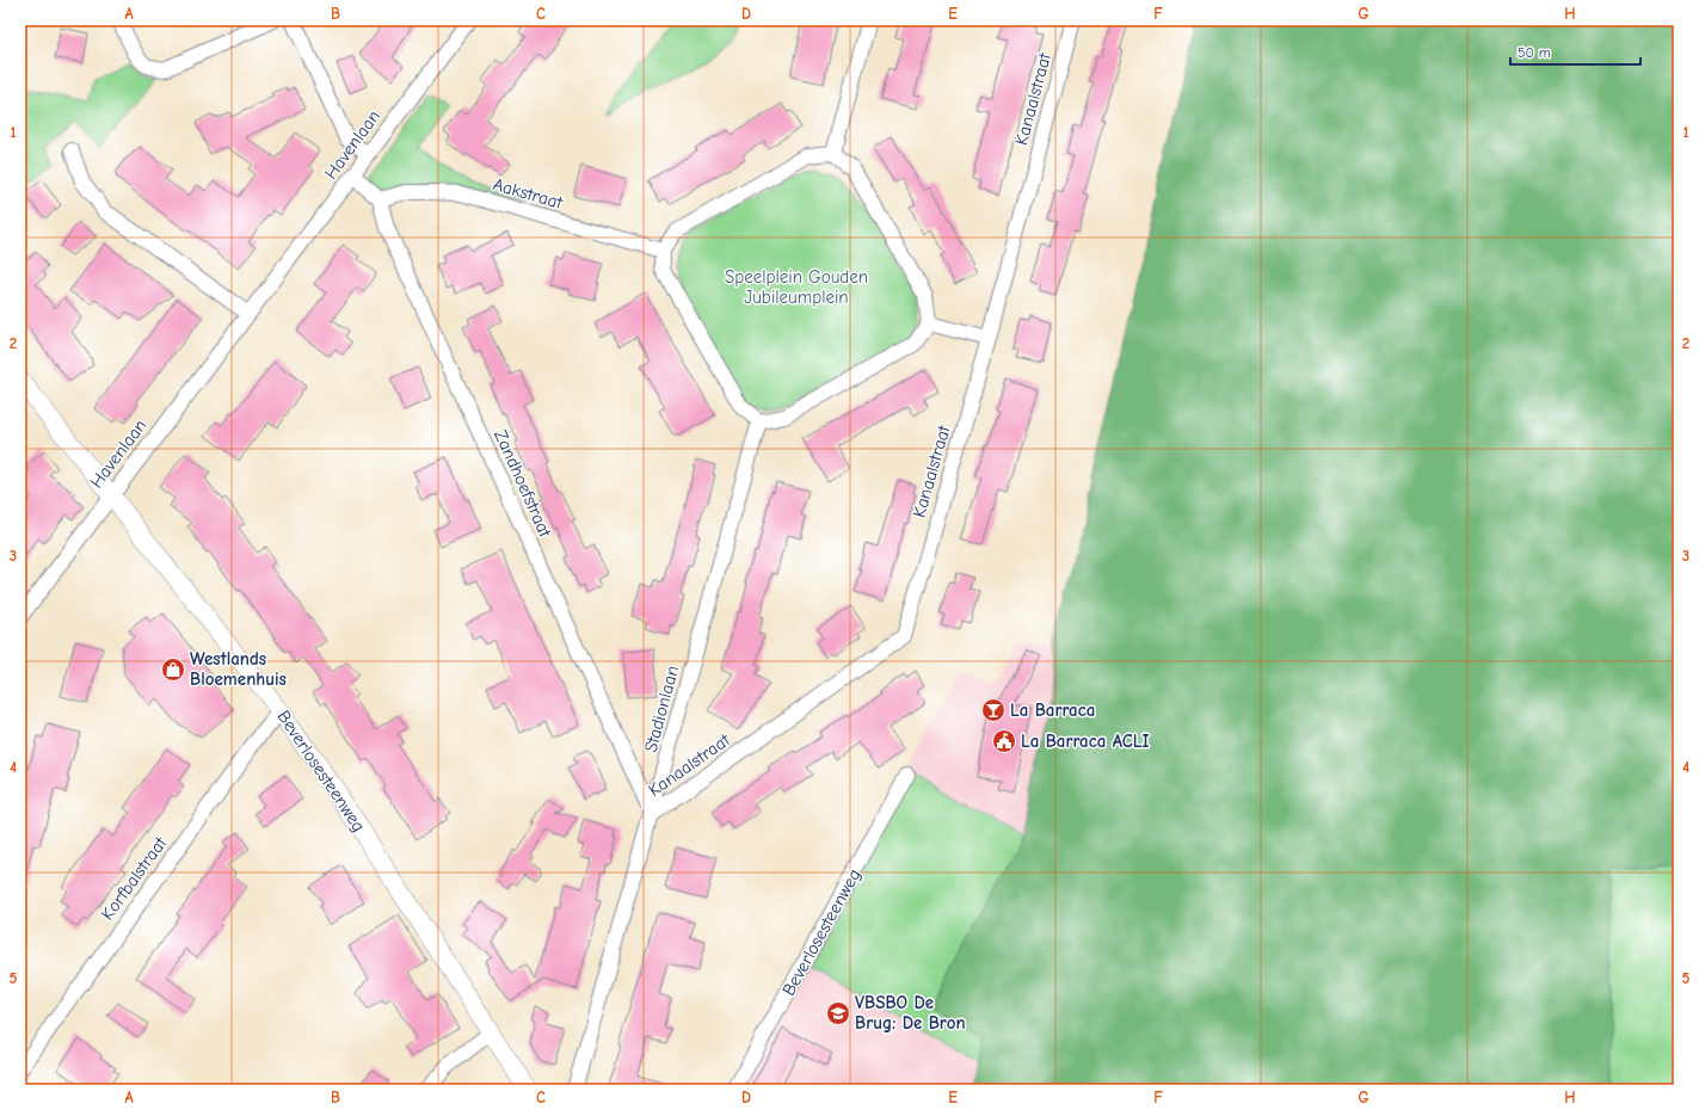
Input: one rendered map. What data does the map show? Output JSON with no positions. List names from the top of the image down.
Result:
{
  "streets": {
    "street": [
      "Kanaalstraat",
      "Havenlaan",
      "Aakstraat",
      "Zandhoefstraat",
      "Stadionlaan",
      "Beverlosesteenweg",
      "Korfbalstraat"
    ]
  },
  "crossings": [
    ["Kanaalstraat", "Zandhoefstraat"],
    ["Kanaalstraat", "Stadionlaan"],
    ["Havenlaan", "Beverlosesteenweg"],
    ["Aakstraat", "Zandhoefstraat"],
    ["Zandhoefstraat", "Stadionlaan"],
    ["Beverlosesteenweg", "Korfbalstraat"]
  ],
  "parks": ["Speelplein Gouden Jubileumplein"],
  "places": {
    "shop": ["Westlands Bloemenhuis"],
    "bar": ["La Barraca"],
    "public building": ["La Barraca ACLI"],
    "school or university": ["VBSBO De Brug: De Bron"]
  },
  "scale_bar": "50 m",
  "grid": {
    "columns": [
      "A",
      "B",
      "C",
      "D",
      "E",
      "F",
      "G",
      "H"
    ],
    "rows": [
      "1",
      "2",
      "3",
      "4",
      "5"
    ]
  }
}
